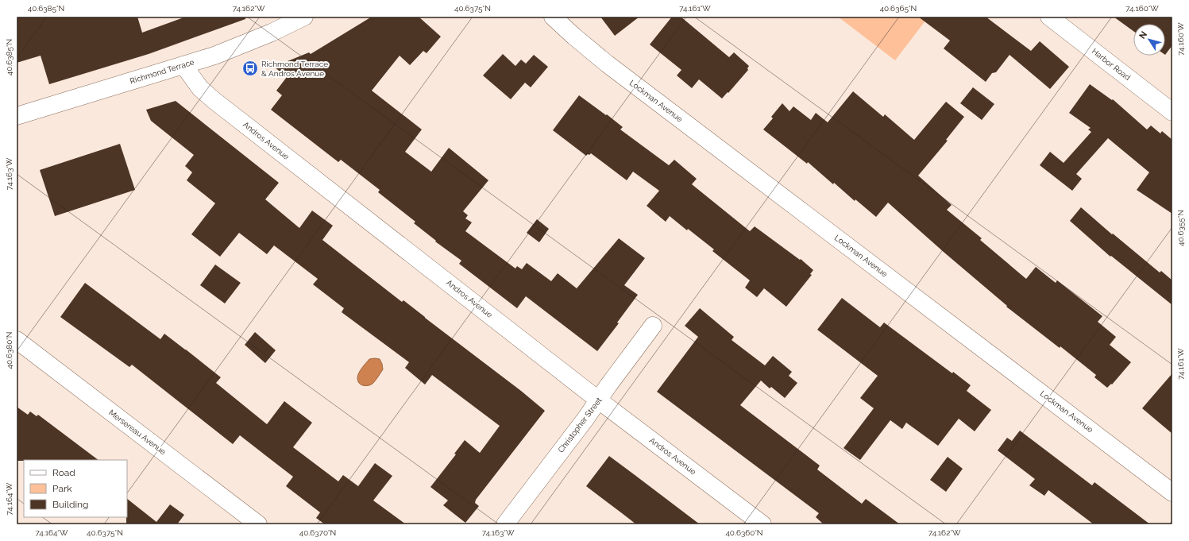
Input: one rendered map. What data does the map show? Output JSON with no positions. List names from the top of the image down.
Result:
{
  "streets": {
    "street": [
      "Harbor Road",
      "Richmond Terrace",
      "Lockman Avenue",
      "Andros Avenue",
      "Christopher Street",
      "Mersereau Avenue"
    ]
  },
  "crossings": [
    ["Richmond Terrace", "Andros Avenue"],
    ["Andros Avenue", "Christopher Street"]
  ],
  "places": {
    "bus stop": ["Richmond Terrace & Andros Avenue"]
  },
  "legend": ["Road", "Park", "Building"],
  "north": "top left",
  "coordinates": [
    "40.6385°N",
    "74.162°W",
    "40.6375°N",
    "74.161°W",
    "40.6365°N",
    "74.160°W",
    "74.163°W",
    "40.6355°N",
    "40.6380°N",
    "74.164°W",
    "40.6370°N",
    "40.6360°N"
  ]
}
